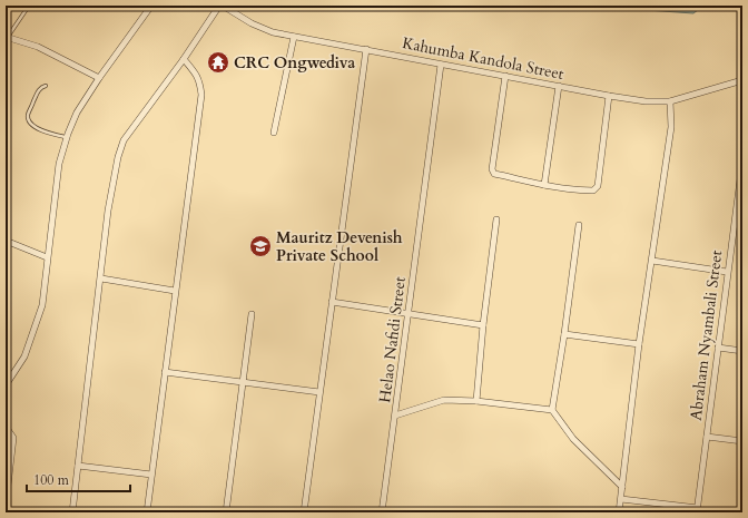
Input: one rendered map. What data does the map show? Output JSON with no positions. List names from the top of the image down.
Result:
{
  "streets": {
    "street": ["Kahumba Kandola Street", "Abraham Nyambali Street", "Helao Nafidi Street"]
  },
  "crossings": [
    ["Kahumba Kandola Street", "Helao Nafidi Street"]
  ],
  "places": {
    "temple": ["CRC Ongwediva"],
    "school or university": ["Mauritz Devenish Private School"]
  },
  "scale_bar": "100 m"
}
